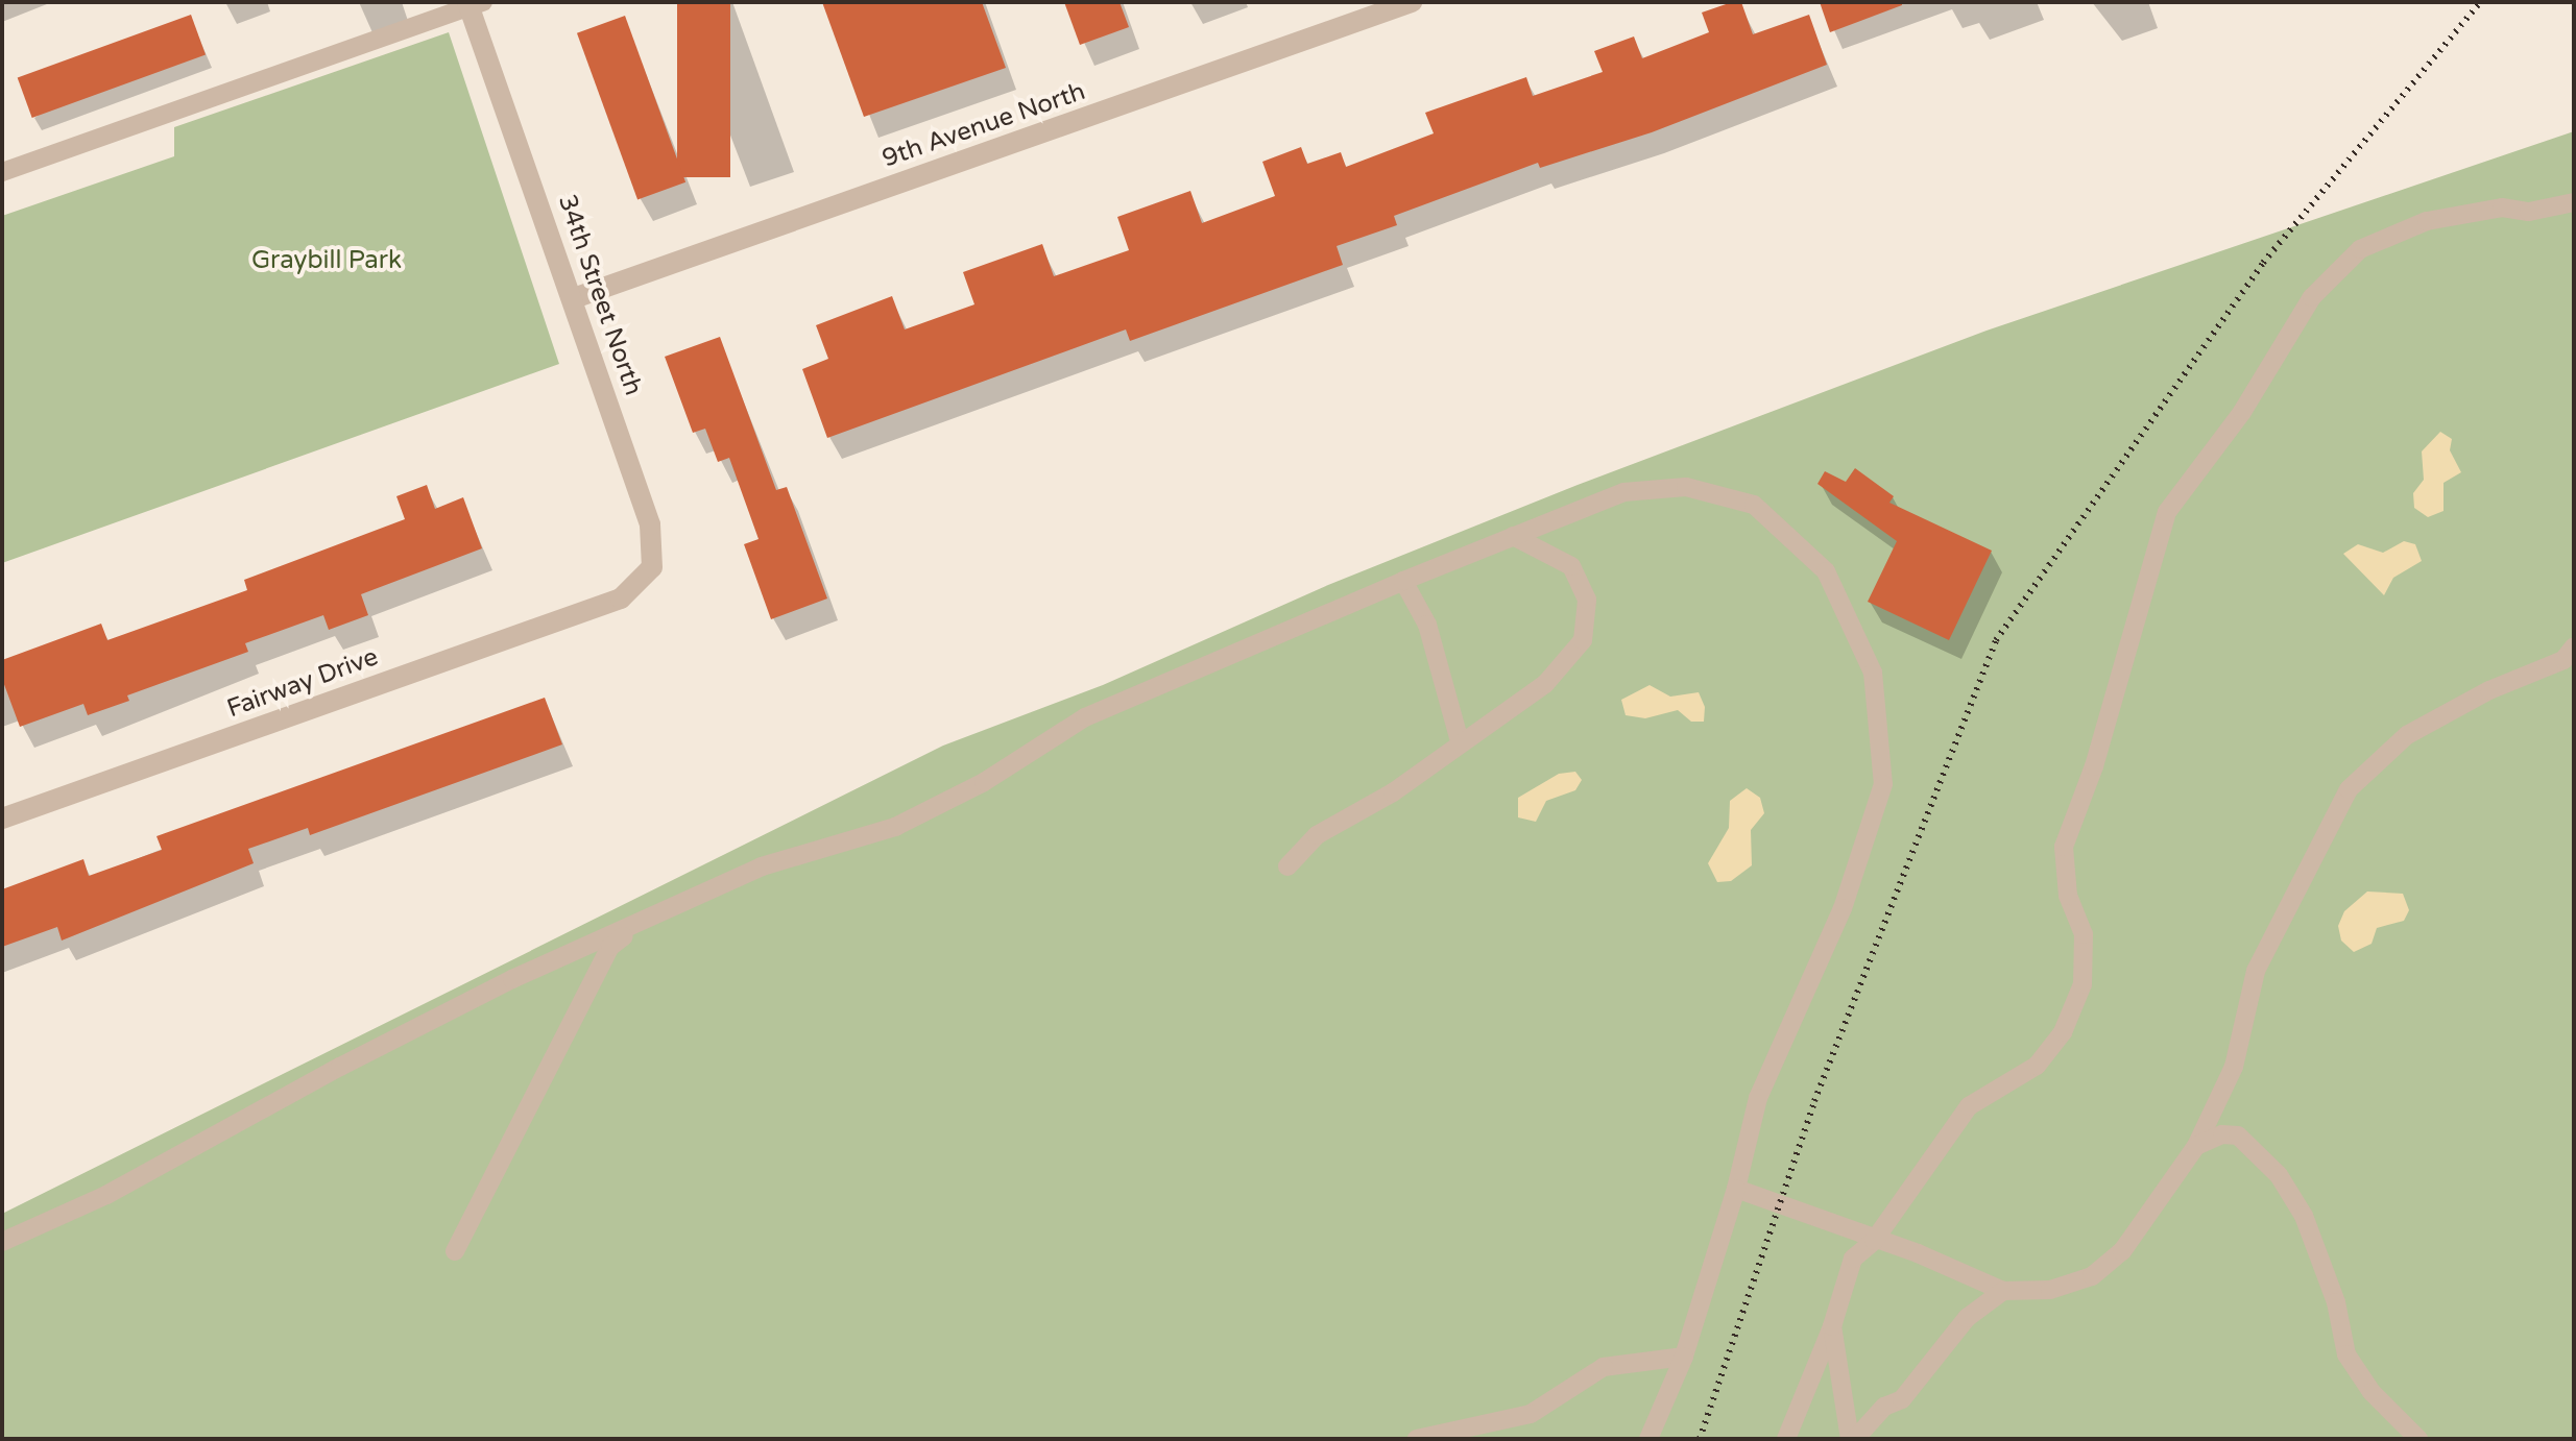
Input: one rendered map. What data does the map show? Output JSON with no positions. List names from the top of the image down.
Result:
{
  "streets": {
    "street": ["9th Avenue North", "34th Street North", "Fairway Drive"]
  },
  "crossings": [
    ["9th Avenue North", "34th Street North"],
    ["34th Street North", "Fairway Drive"]
  ],
  "parks": ["Graybill Park"]
}
